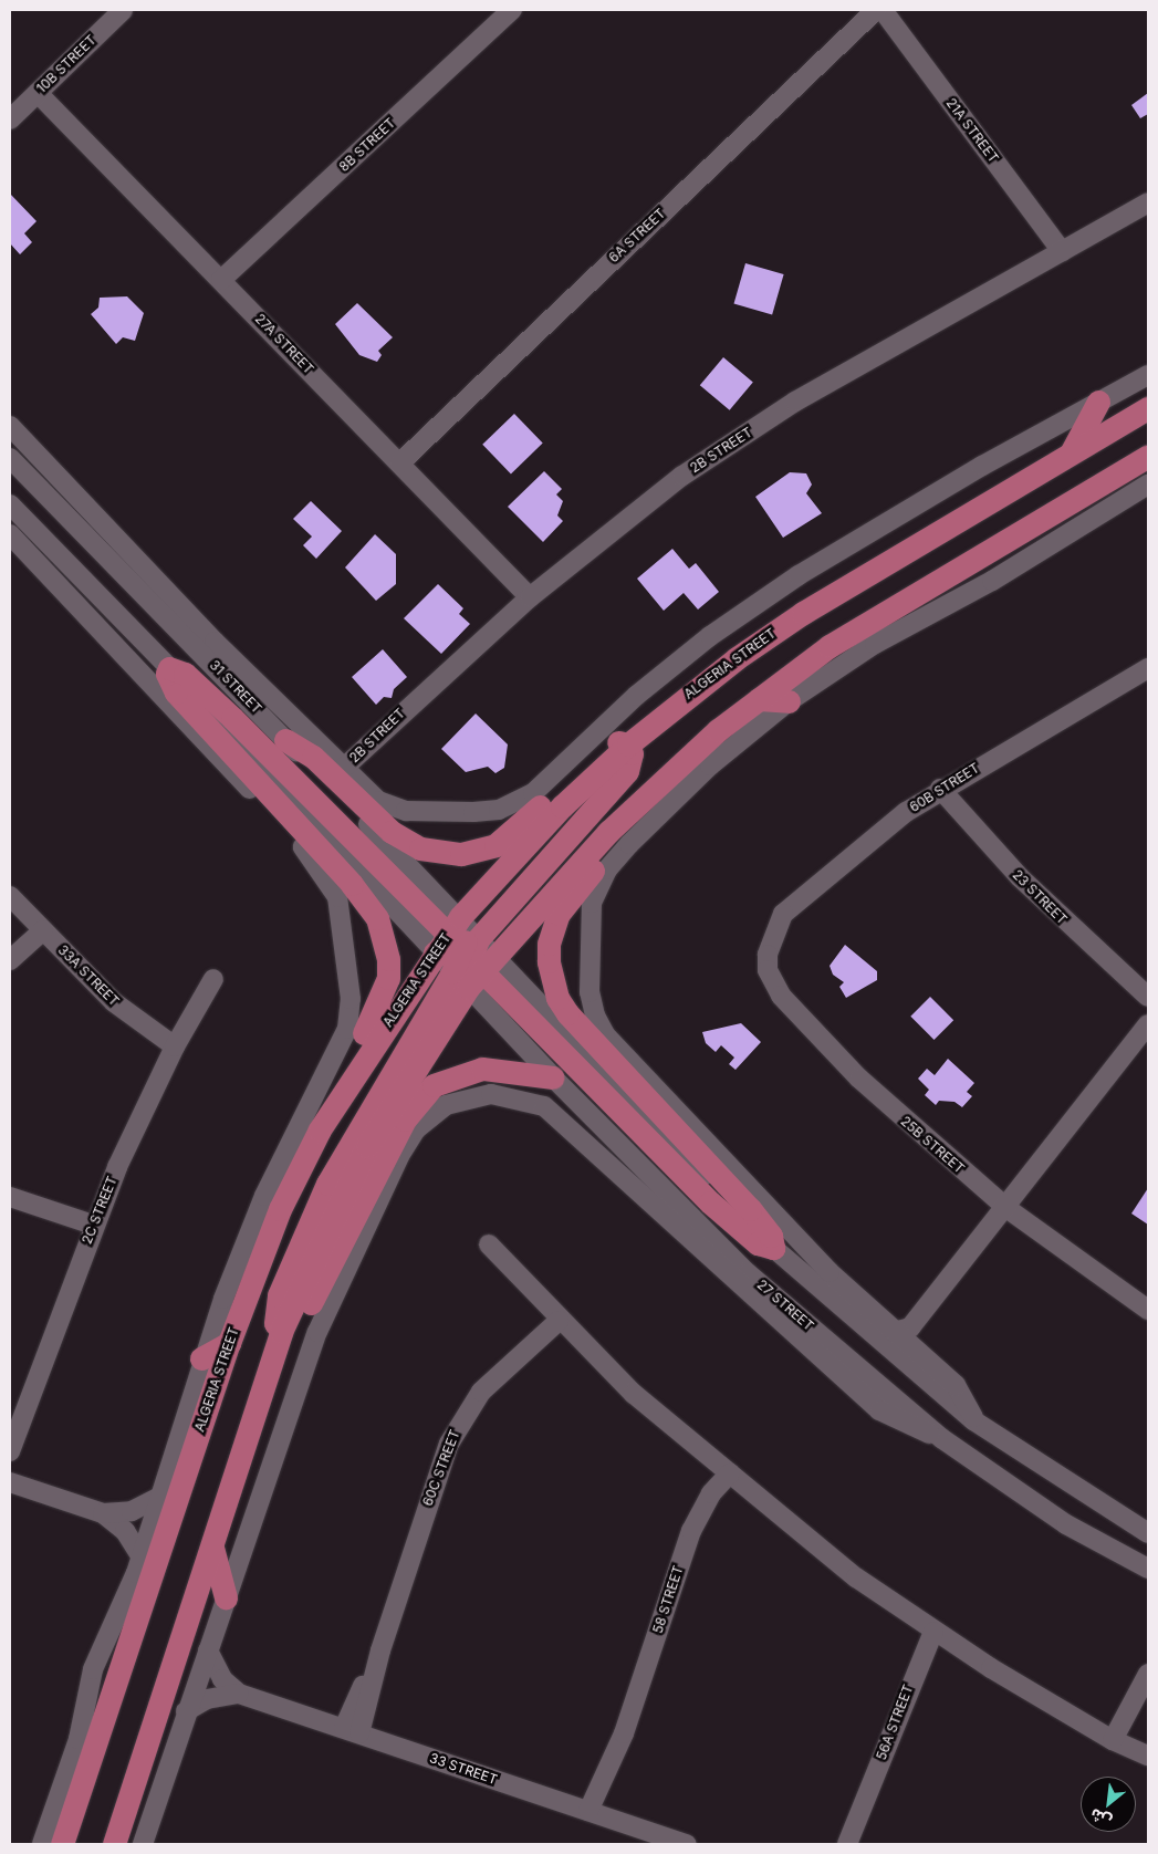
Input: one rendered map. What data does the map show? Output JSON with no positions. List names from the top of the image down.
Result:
{
  "streets": {
    "main road": ["ALGERIA STREET"],
    "street": [
      "10B STREET",
      "21A STREET",
      "8B STREET",
      "6A STREET",
      "27A STREET",
      "2B STREET",
      "31 STREET",
      "60B STREET",
      "23 STREET",
      "33A STREET",
      "25B STREET",
      "2C STREET",
      "27 STREET",
      "60C STREET",
      "58 STREET",
      "56A STREET",
      "33 STREET"
    ]
  },
  "crossings": [
    ["10B STREET", "27A STREET"],
    ["21A STREET", "2B STREET"],
    ["8B STREET", "27A STREET"],
    ["6A STREET", "27A STREET"],
    ["27A STREET", "2B STREET"],
    ["ALGERIA STREET", "31 STREET"],
    ["ALGERIA STREET", "27 STREET"],
    ["31 STREET", "27 STREET"],
    ["60B STREET", "23 STREET"],
    ["60B STREET", "25B STREET"],
    ["33A STREET", "2C STREET"],
    ["60C STREET", "33 STREET"],
    ["58 STREET", "33 STREET"]
  ],
  "north": "bottom left"
}
